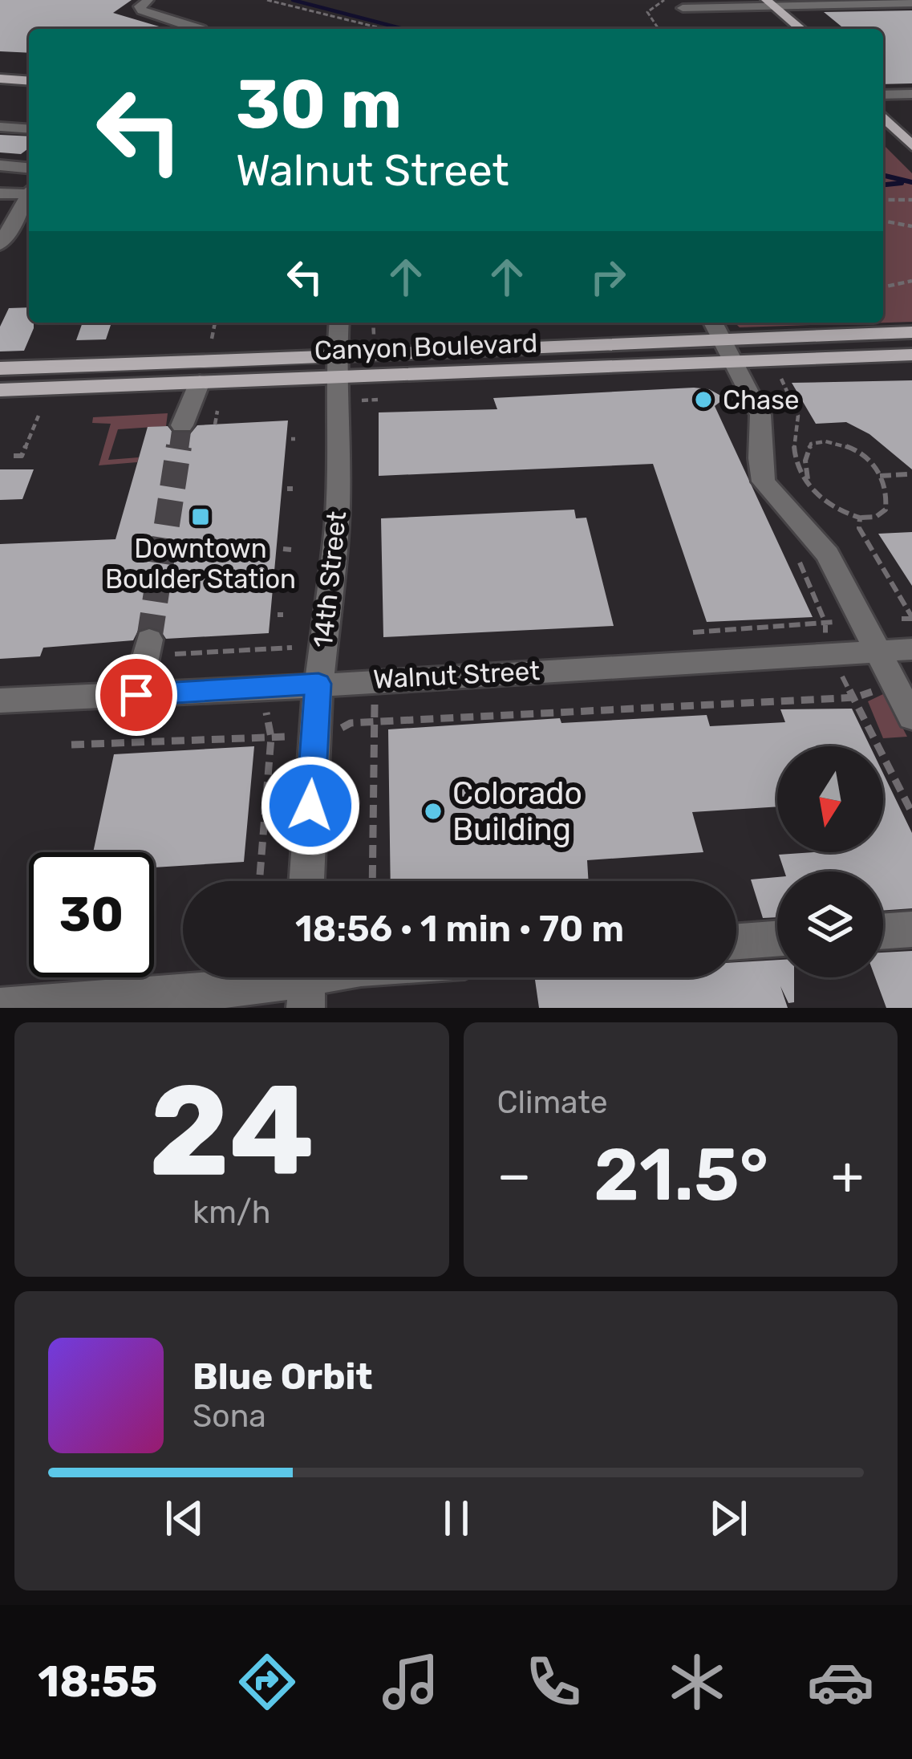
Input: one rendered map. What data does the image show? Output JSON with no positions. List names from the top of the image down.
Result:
{
  "streets": {
    "main road": ["Canyon Boulevard"],
    "street": ["14th Street", "Walnut Street"]
  },
  "crossings": [
    ["Canyon Boulevard", "14th Street"],
    ["14th Street", "Walnut Street"]
  ],
  "places": {
    "other": ["Chase", "Colorado Building"],
    "transit": ["Downtown Boulder Station"]
  },
  "north": "bottom",
  "page": {
    "turn": ["30 m", "Walnut Street"],
    "limit": "30",
    "trip": "18:56 · 1 min · 70 m",
    "tile": [
      ["24", "km/h"],
      "Climate"
    ],
    "heat": ["−", "21.5°", "+"],
    "song": ["Blue Orbit", "Sona"],
    "tabs": "18:55"
  }
}
